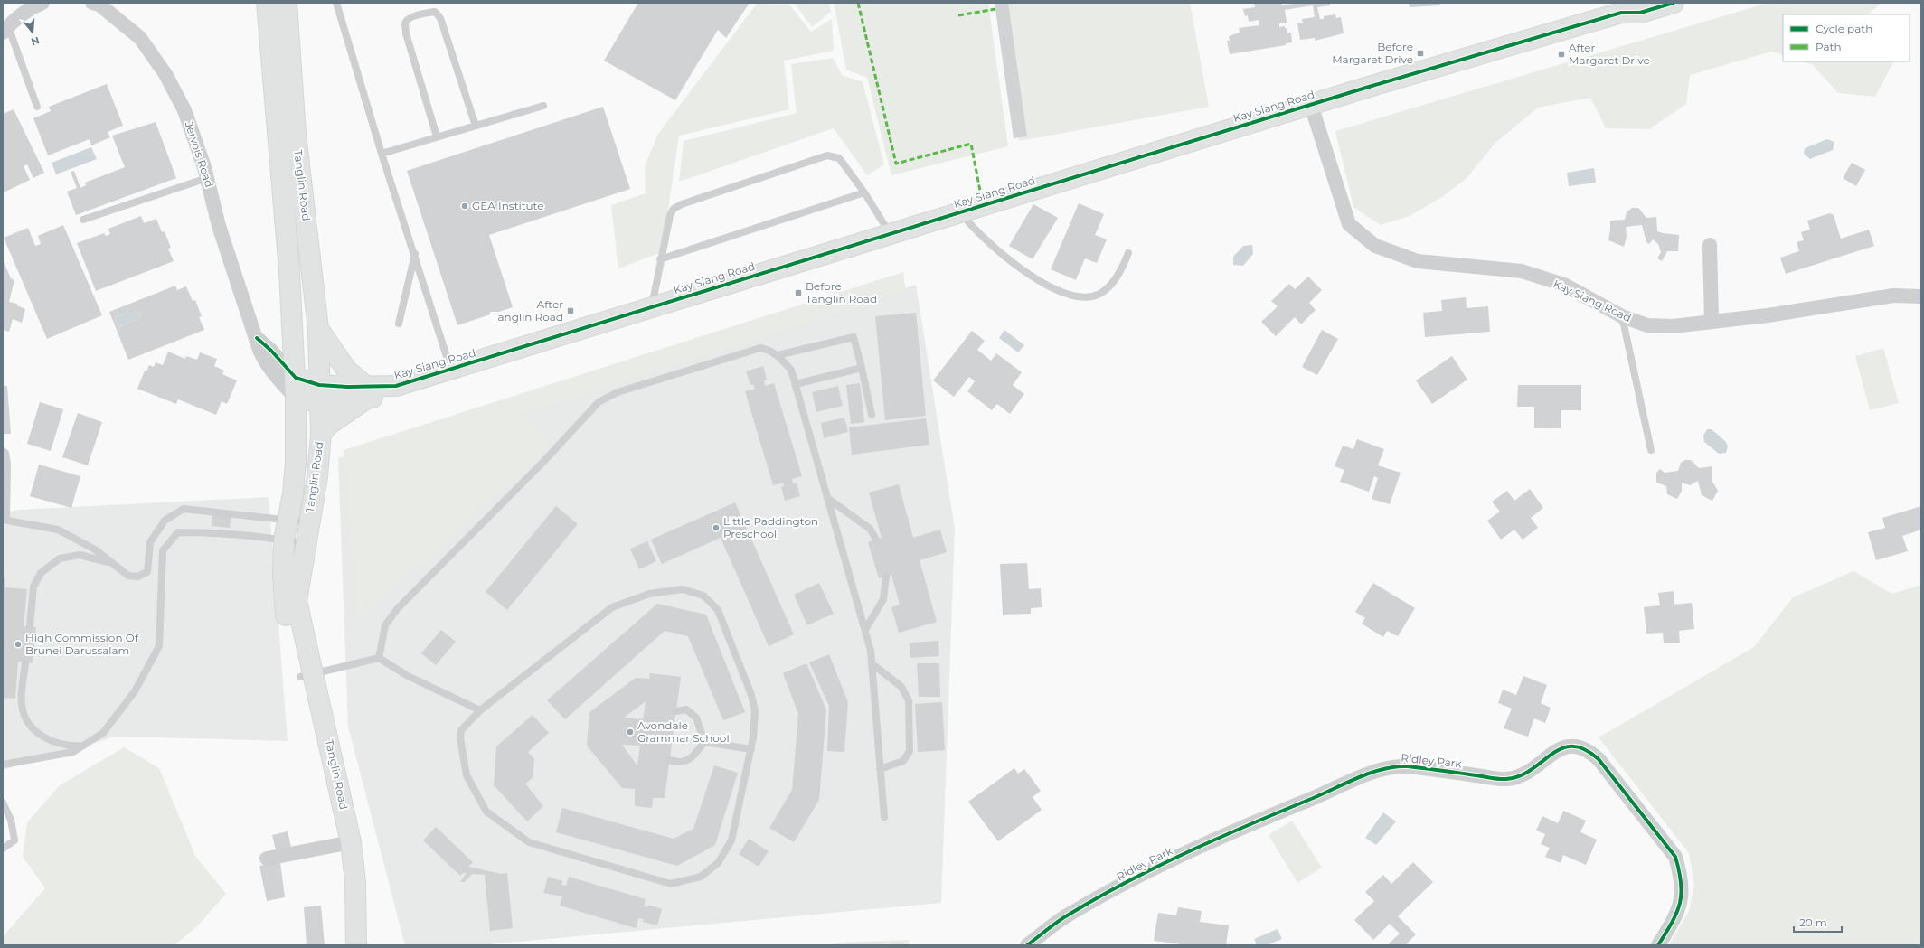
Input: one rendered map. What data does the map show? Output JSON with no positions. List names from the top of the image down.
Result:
{
  "streets": {
    "main road": ["Kay Siang Road", "Tanglin Road"],
    "street": ["Jervois Road", "Ridley Park"]
  },
  "crossings": [
    ["Kay Siang Road", "Tanglin Road"],
    ["Jervois Road", "Tanglin Road"]
  ],
  "places": {
    "transit": [
      "Before Margaret Drive",
      "After Margaret Drive",
      "Before Tanglin Road",
      "After Tanglin Road"
    ],
    "other": [
      "GEA Institute",
      "Little Paddington Preschool",
      "High Commission Of Brunei Darussalam",
      "Avondale Grammar School"
    ]
  },
  "legend": ["Cycle path", "Path"],
  "scale_bar": "20 m",
  "north": "bottom"
}
